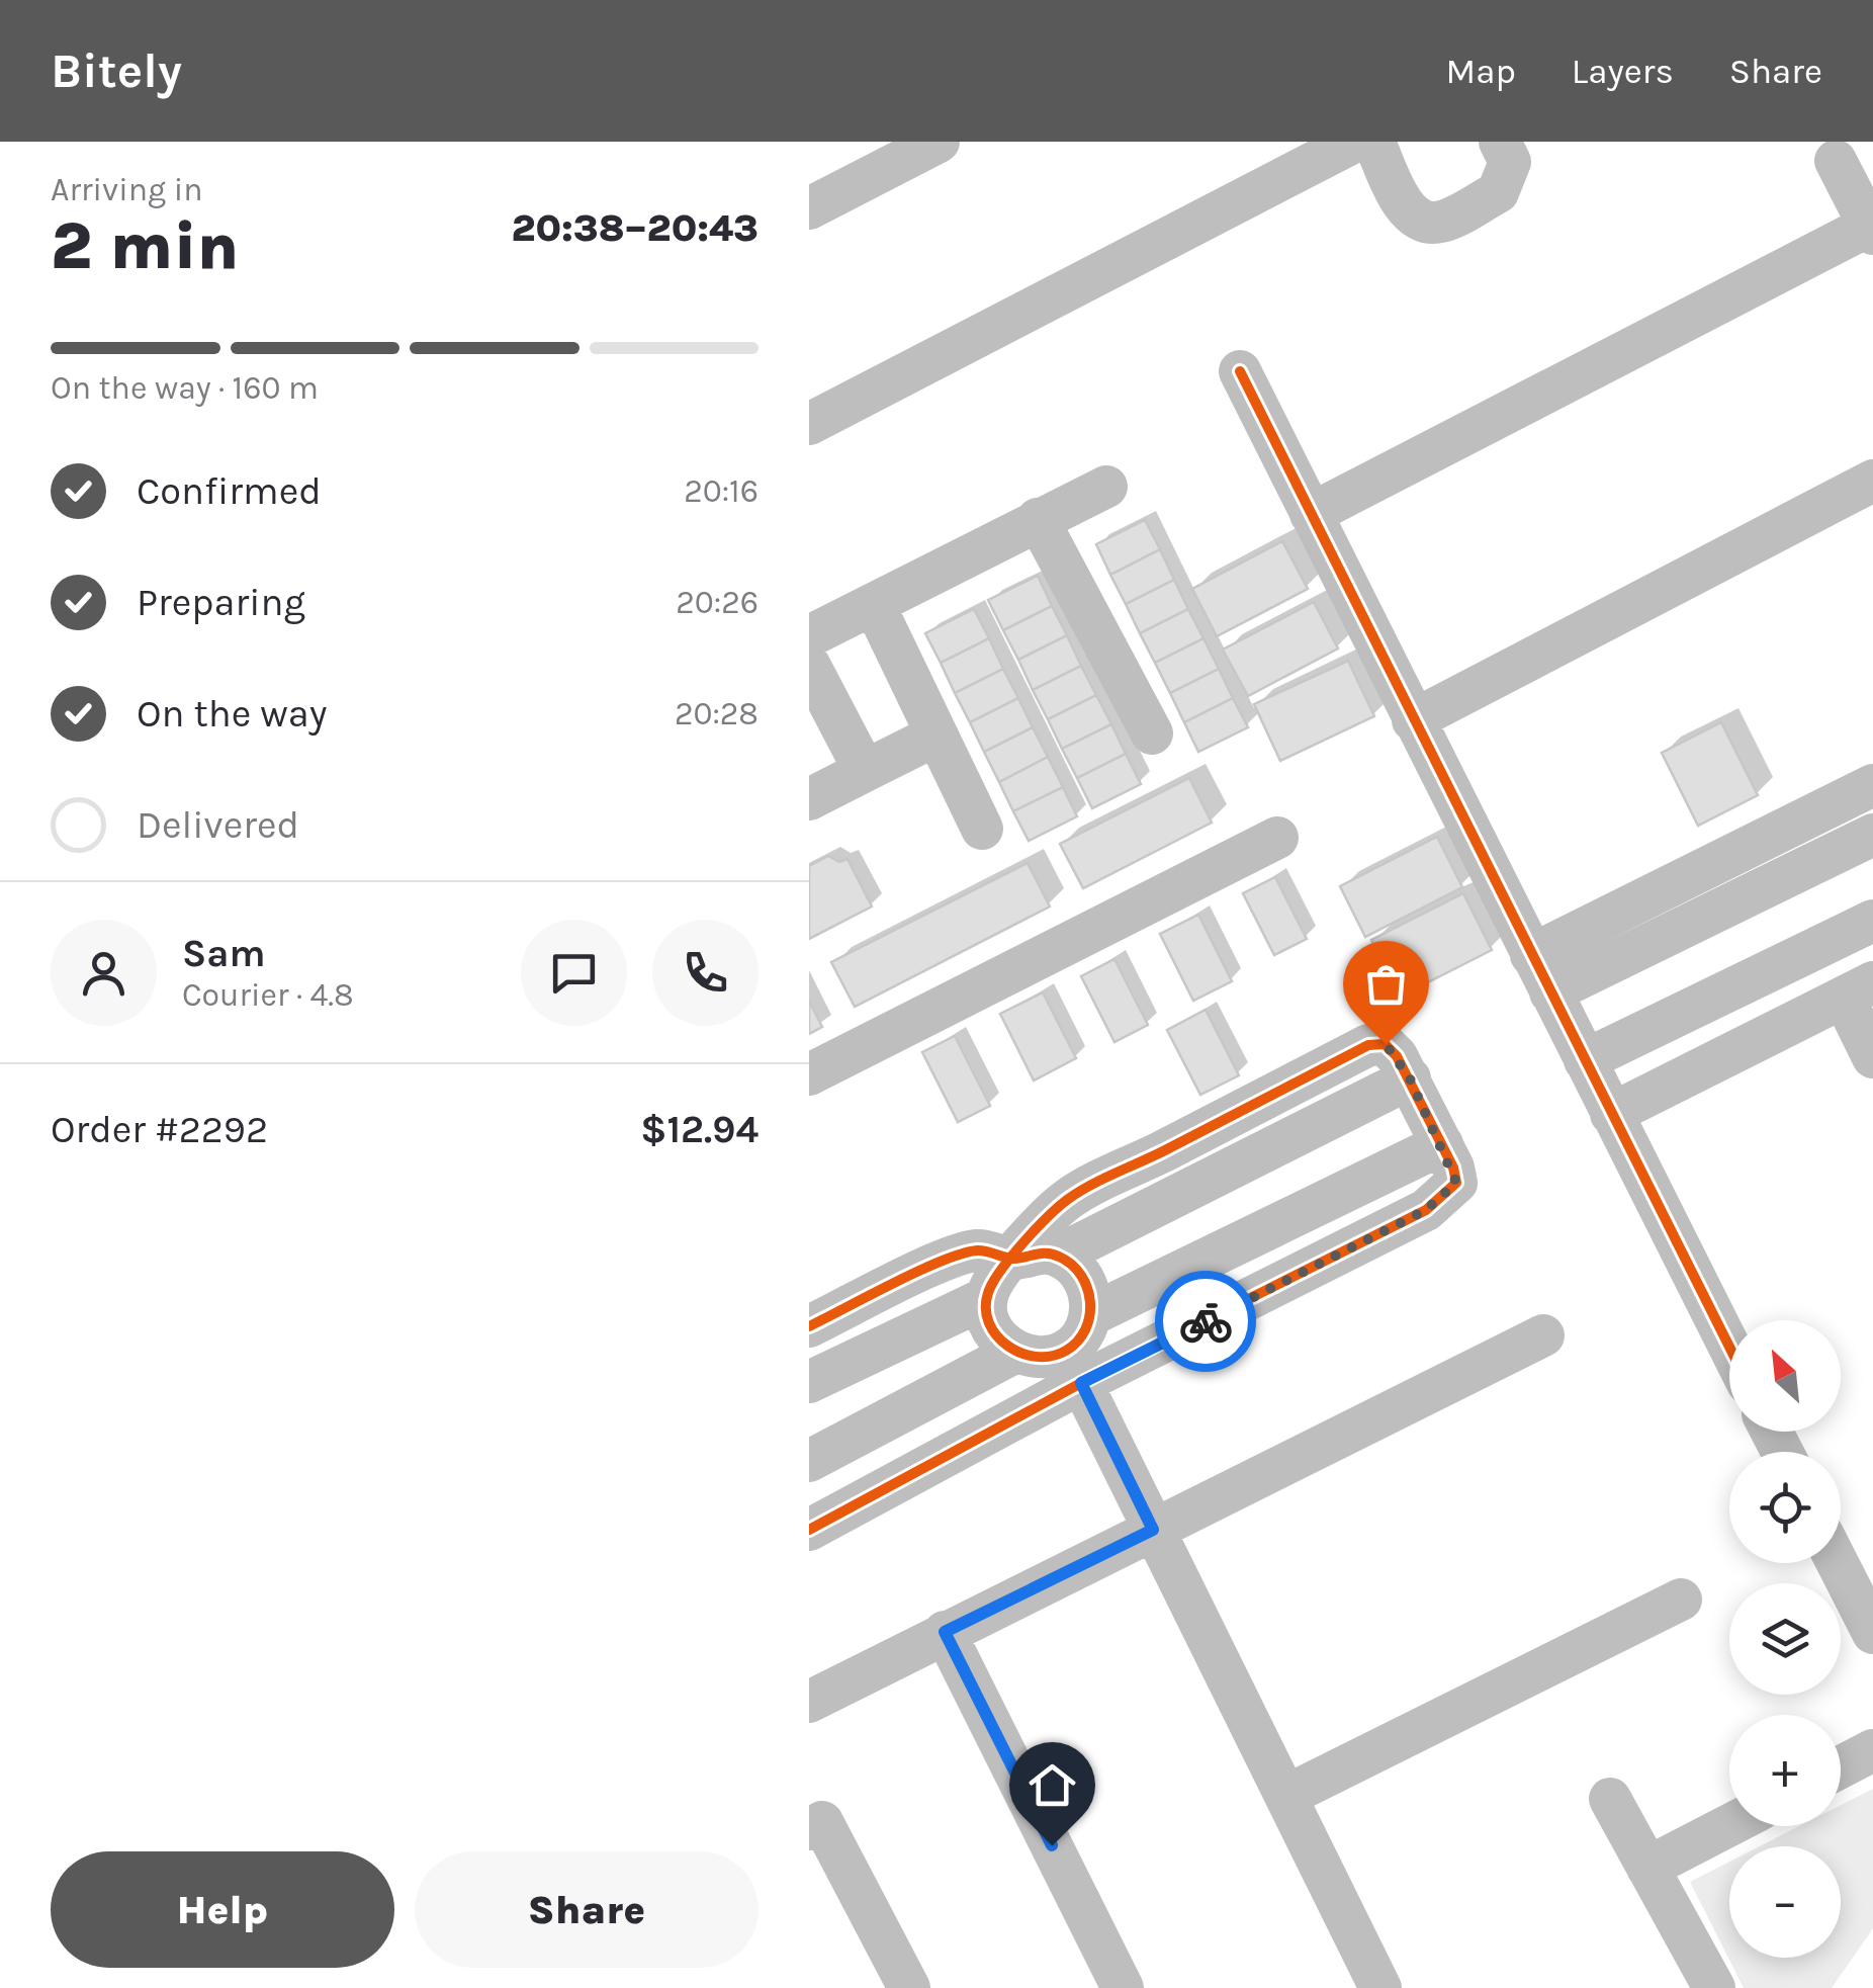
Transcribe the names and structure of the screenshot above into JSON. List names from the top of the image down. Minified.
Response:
{"north":"top left","page":{"header":"Bitely","nav":["Map","Layers","Share"],"heading":["2 min","Arriving in","20:38–20:43"],"panel":["Sam","Courier · 4.8","Order #2292","$12.94"],"bar":"On the way · 160 m","list":[["Confirmed","20:16"],["Preparing","20:26"],["On the way","20:28"],"Delivered"],"map_buttons":["+","−"],"buttons":["Help","Share"]}}
